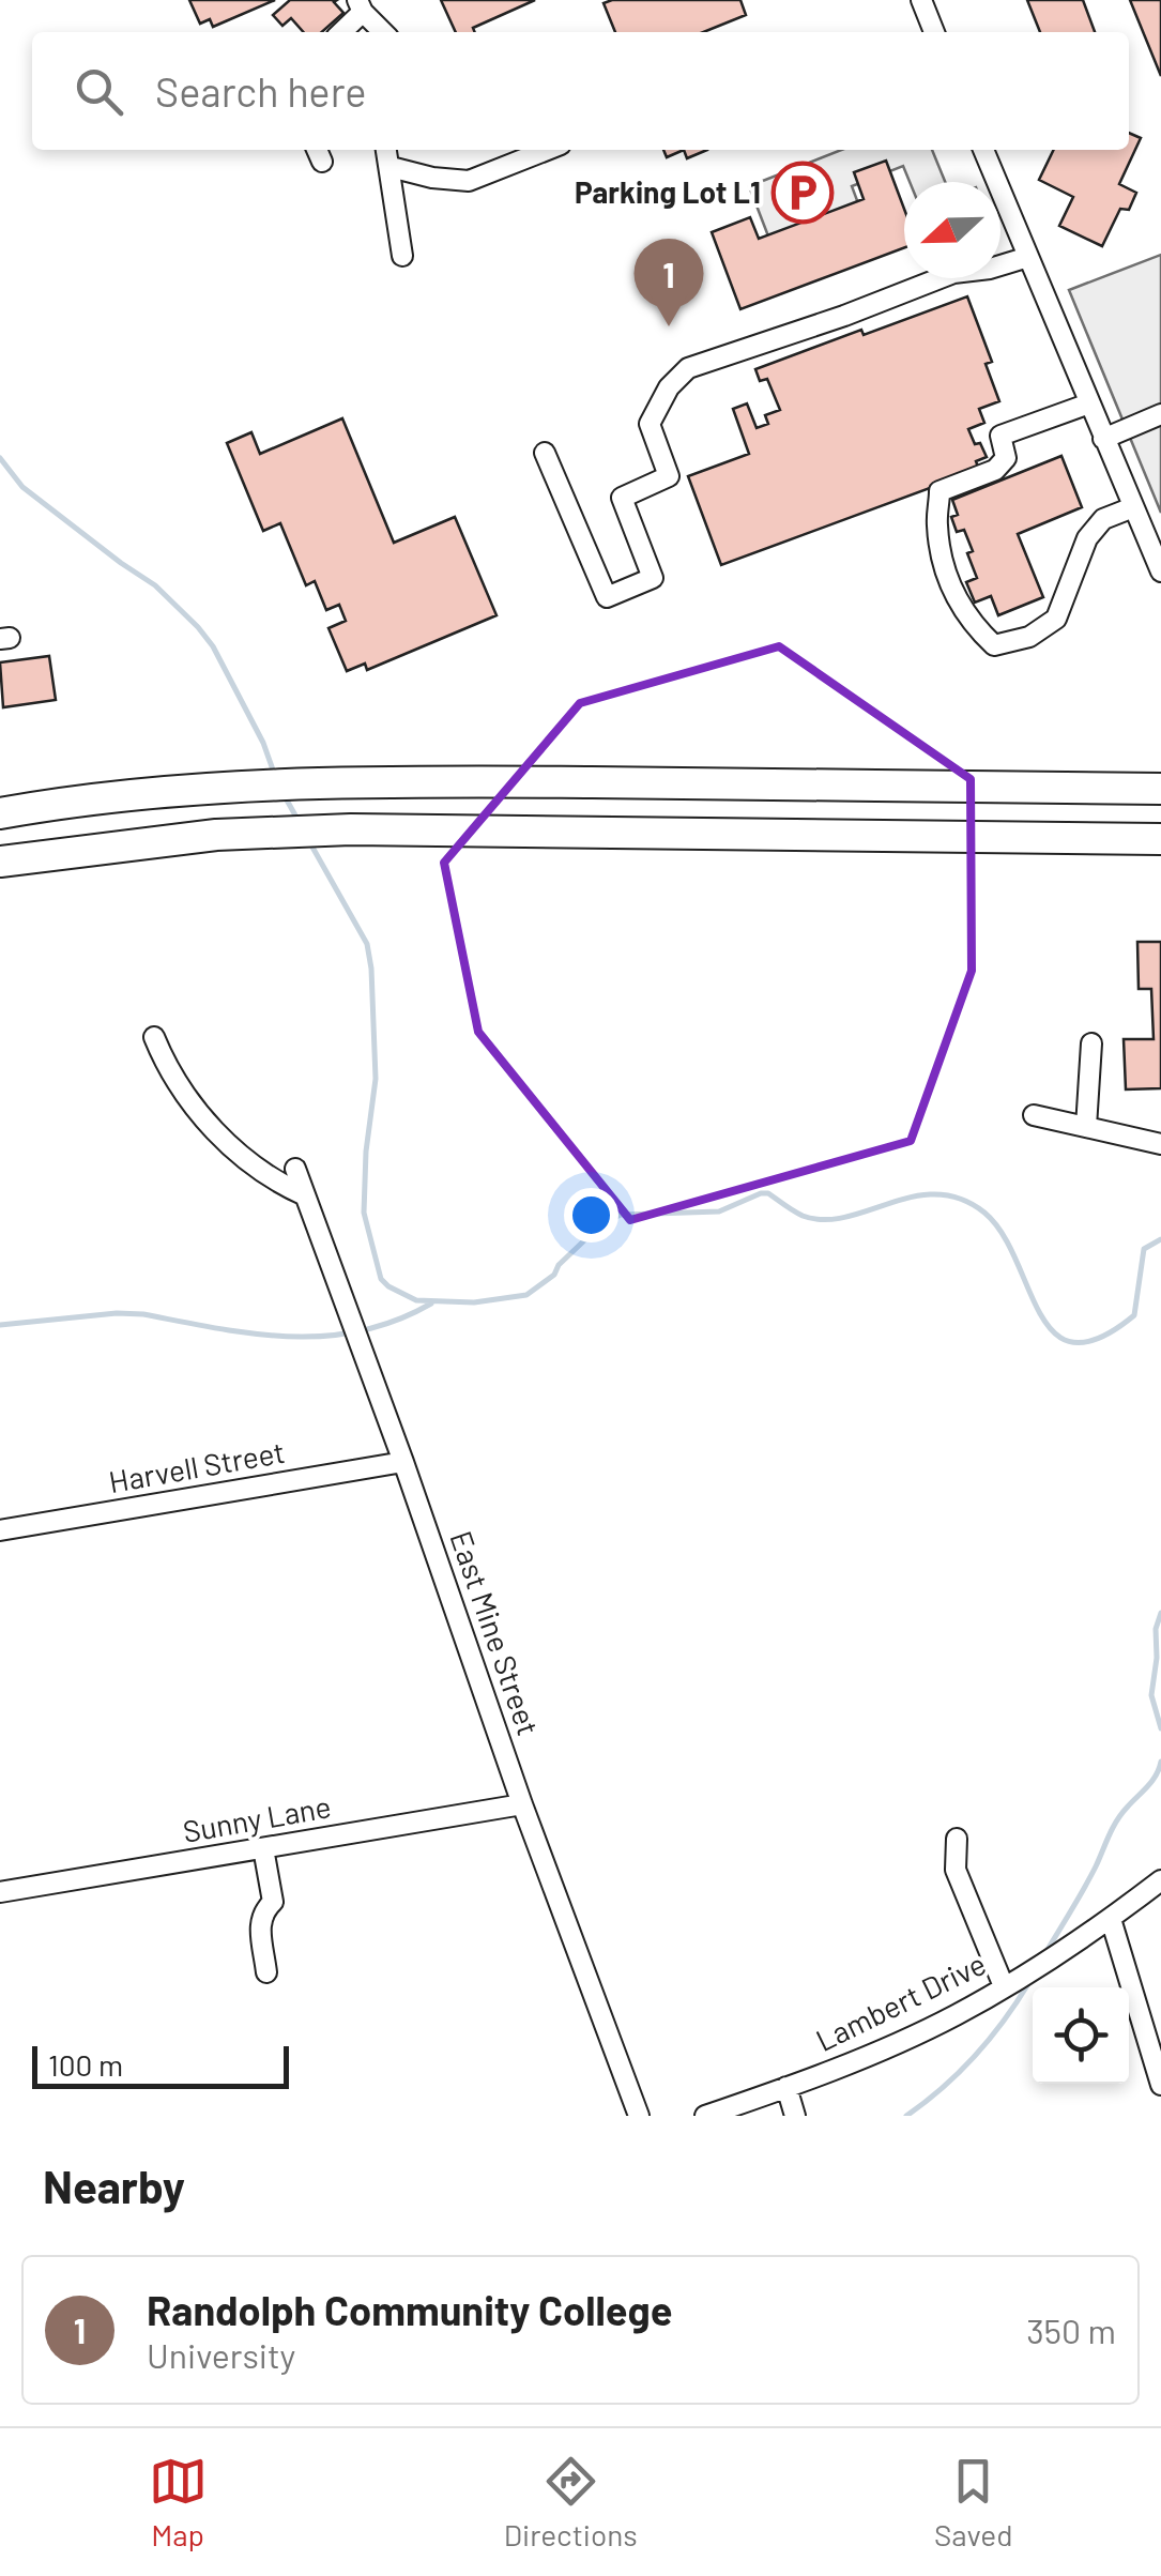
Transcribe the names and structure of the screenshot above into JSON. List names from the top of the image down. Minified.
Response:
{"streets":{"street":["Harvell Street","East Mine Street","Sunny Lane","Lambert Drive"]},"crossings":[["Harvell Street","East Mine Street"],["East Mine Street","Sunny Lane"]],"places":{"parking":["Parking Lot L1"]},"scale_bar":"100 m","north":"left","page":{"search":"Search here","pins":"1","scale":"100 m","heading":"Nearby","list":[{"mark":"1","name":"Randolph Community College","note":"University","value":"350 m"}],"nav":["Map","Directions","Saved"]}}
